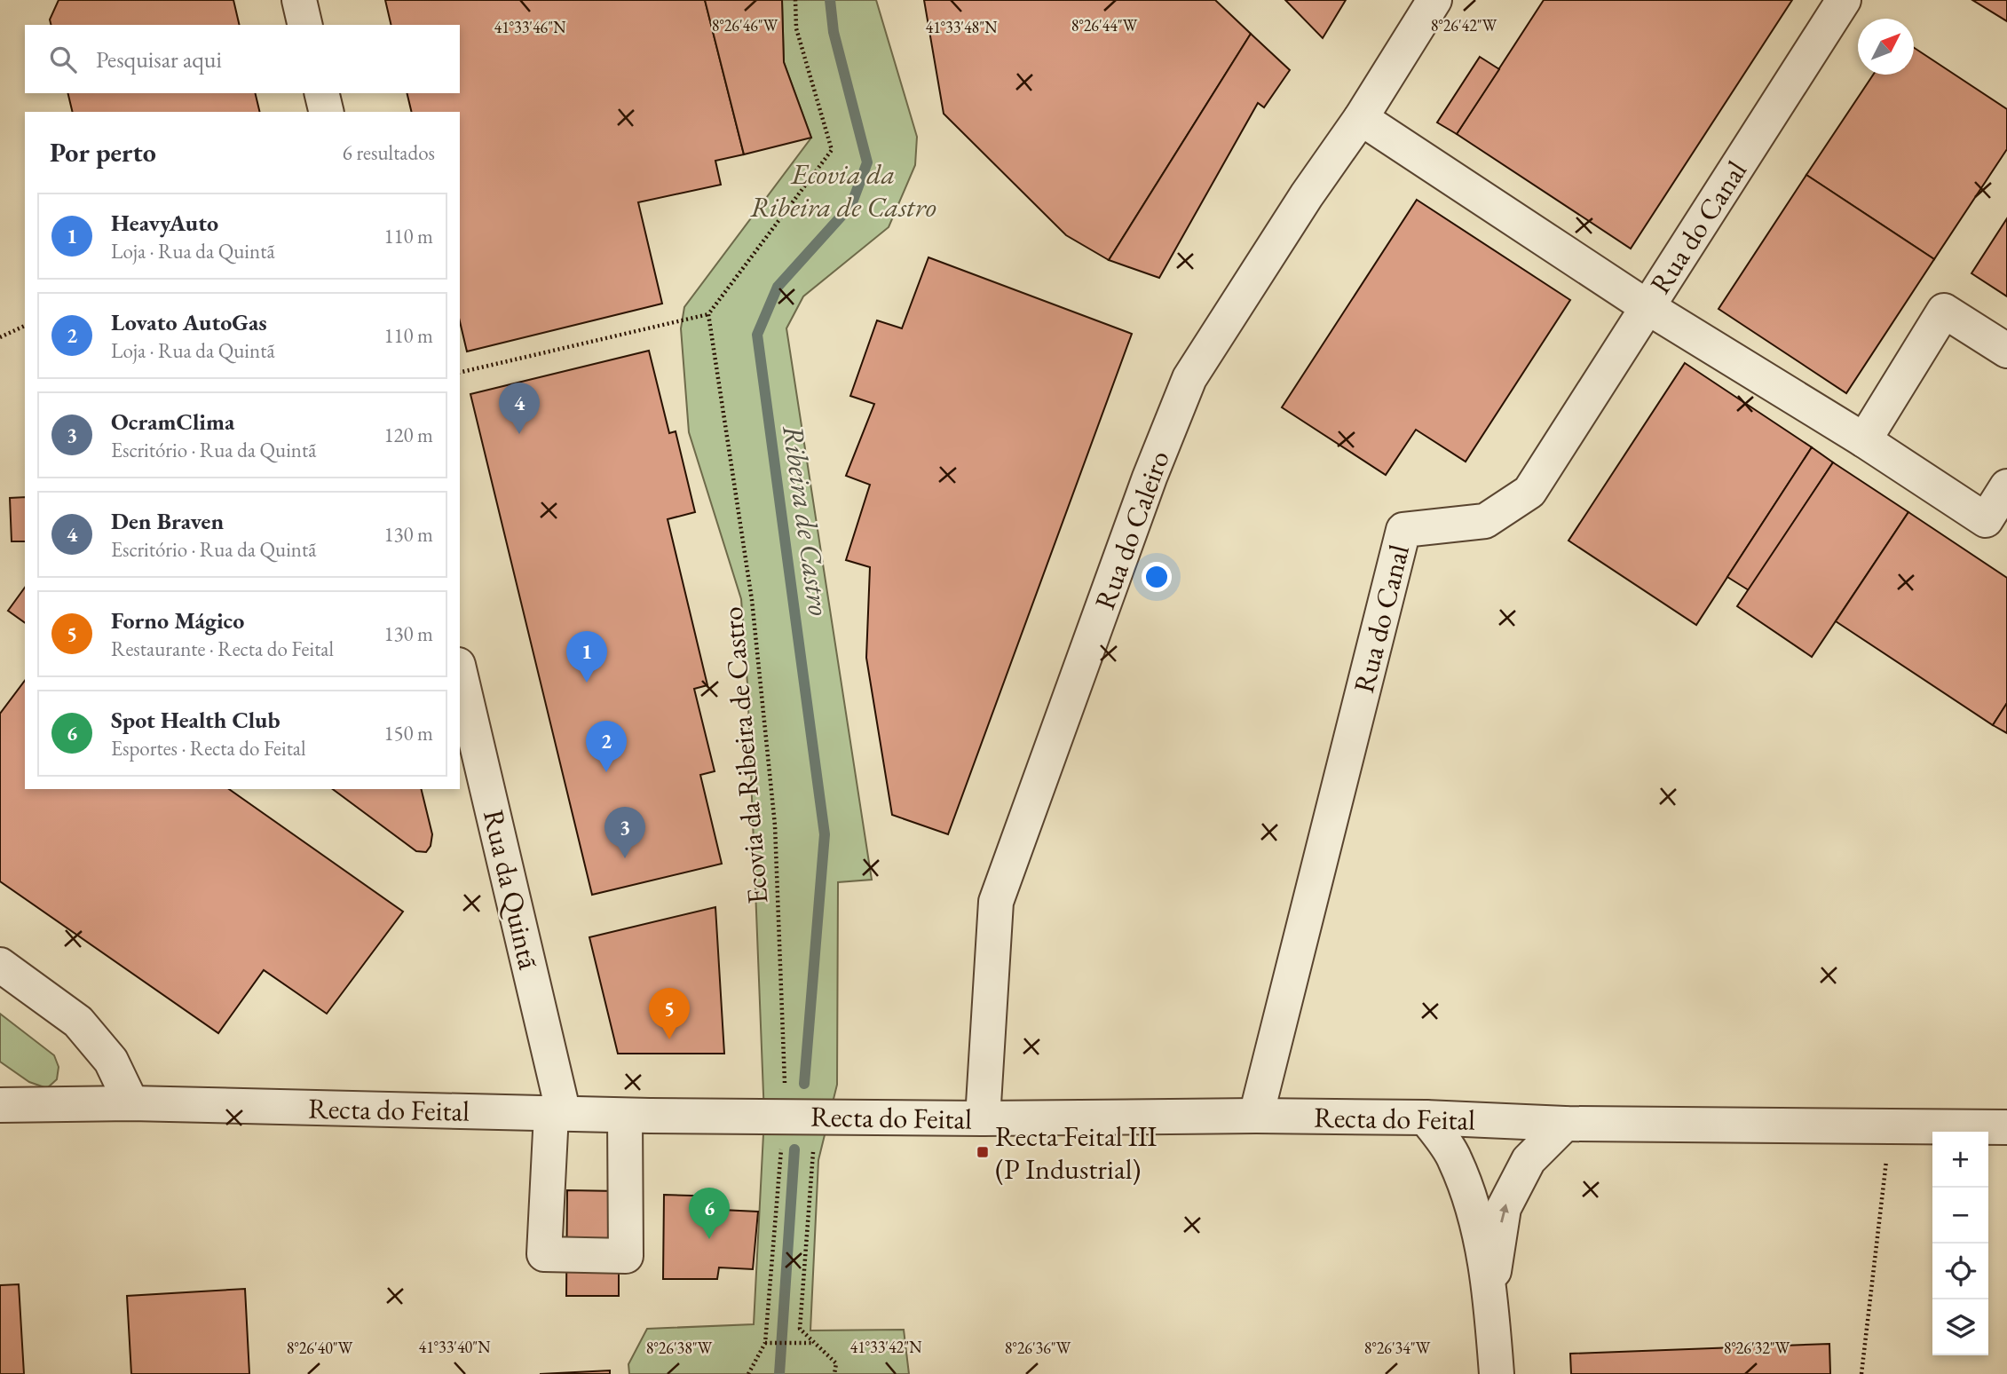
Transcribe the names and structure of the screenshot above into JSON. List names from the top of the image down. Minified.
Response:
{"streets":{"street":["Rua do Canal","Rua do Caleiro","Rua da Quintã","Recta do Feital"],"path":["Ecovia da Ribeira de Castro"]},"crossings":[["Rua do Canal","Recta do Feital"],["Rua do Caleiro","Recta do Feital"],["Rua da Quintã","Recta do Feital"]],"water":["Ribeira de Castro"],"parks":["Ecovia da Ribeira de Castro"],"places":{"transit":["Recta Feital III (P Industrial)"]},"north":"top right","page":{"search":"Pesquisar aqui","heading":["Por perto","6 resultados"],"list":[{"mark":"1","name":"HeavyAuto","note":"Loja · Rua da Quintã","value":"110 m"},{"mark":"2","name":"Lovato AutoGas","note":"Loja · Rua da Quintã","value":"110 m"},{"mark":"3","name":"OcramClima","note":"Escritório · Rua da Quintã","value":"120 m"},{"mark":"4","name":"Den Braven","note":"Escritório · Rua da Quintã","value":"130 m"},{"mark":"5","name":"Forno Mágico","note":"Restaurante · Recta do Feital","value":"130 m"},{"mark":"6","name":"Spot Health Club","note":"Esportes · Recta do Feital","value":"150 m"}],"pins":["4","1","2","3","5","6"],"map_buttons":["+","−"]},"coordinates":["8°26'44\"W","8°26'46\"W","8°26'42\"W","41°33'46\"N","41°33'48\"N","41°33'40\"N","41°33'42\"N","8°26'40\"W","8°26'38\"W","8°26'36\"W","8°26'34\"W","8°26'32\"W"]}
